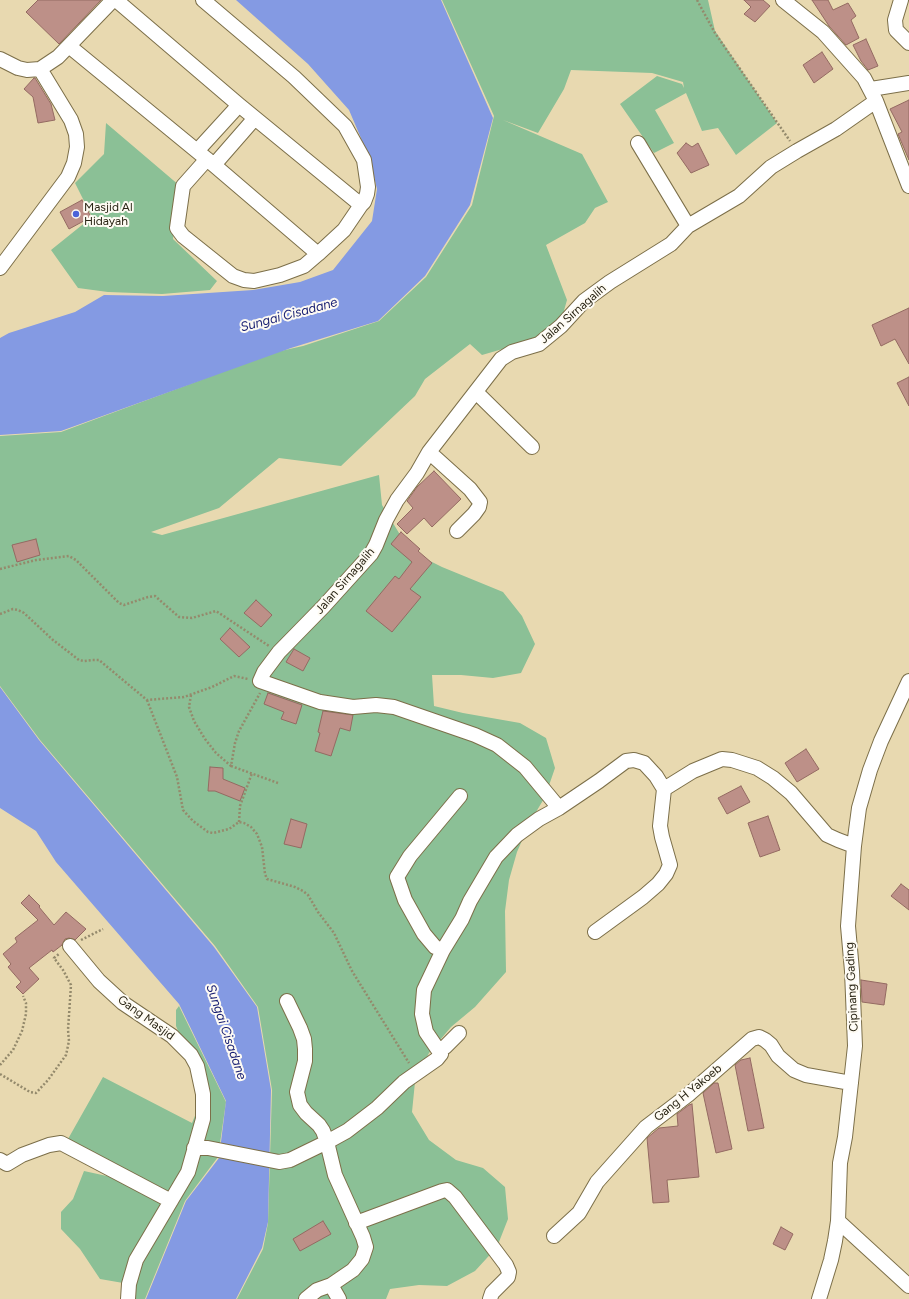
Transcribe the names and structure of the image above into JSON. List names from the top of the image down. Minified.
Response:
{"streets":{"street":["Jalan Sirnagalih","Cipinang Gading","Gang Masjid","Gang H Yakoeb"]},"crossings":[["Cipinang Gading","Gang H Yakoeb"]],"water":["Sungai Cisadane"],"places":["Masjid Al Hidayah"]}
